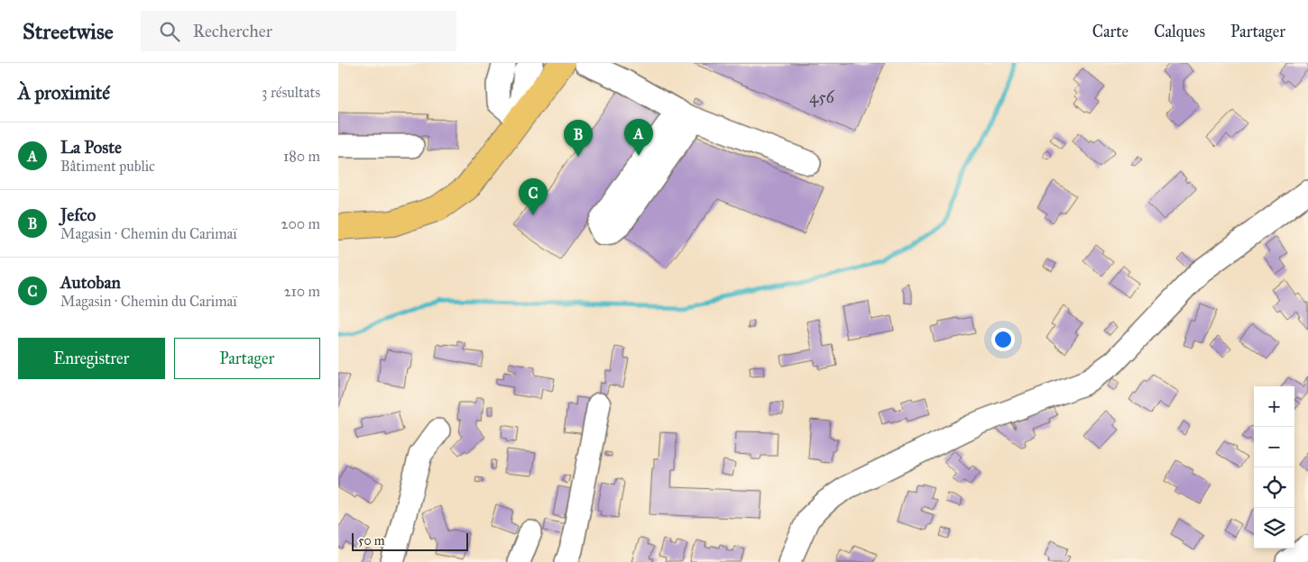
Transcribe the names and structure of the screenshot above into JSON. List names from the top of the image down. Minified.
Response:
{"house_numbers":["456"],"scale_bar":"50 m","page":{"header":"Streetwise","search":"Rechercher","nav":["Carte","Calques","Partager"],"heading":["À proximité","3 résultats"],"pins":["A","B","C"],"list":[{"mark":"A","name":"La Poste","note":"Bâtiment public","value":"180 m"},{"mark":"B","name":"Jefco","note":"Magasin · Chemin du Carimaï","value":"200 m"},{"mark":"C","name":"Autoban","note":"Magasin · Chemin du Carimaï","value":"210 m"}],"buttons":["Enregistrer","Partager"],"map_buttons":["+","−"],"scale":"50 m"}}
